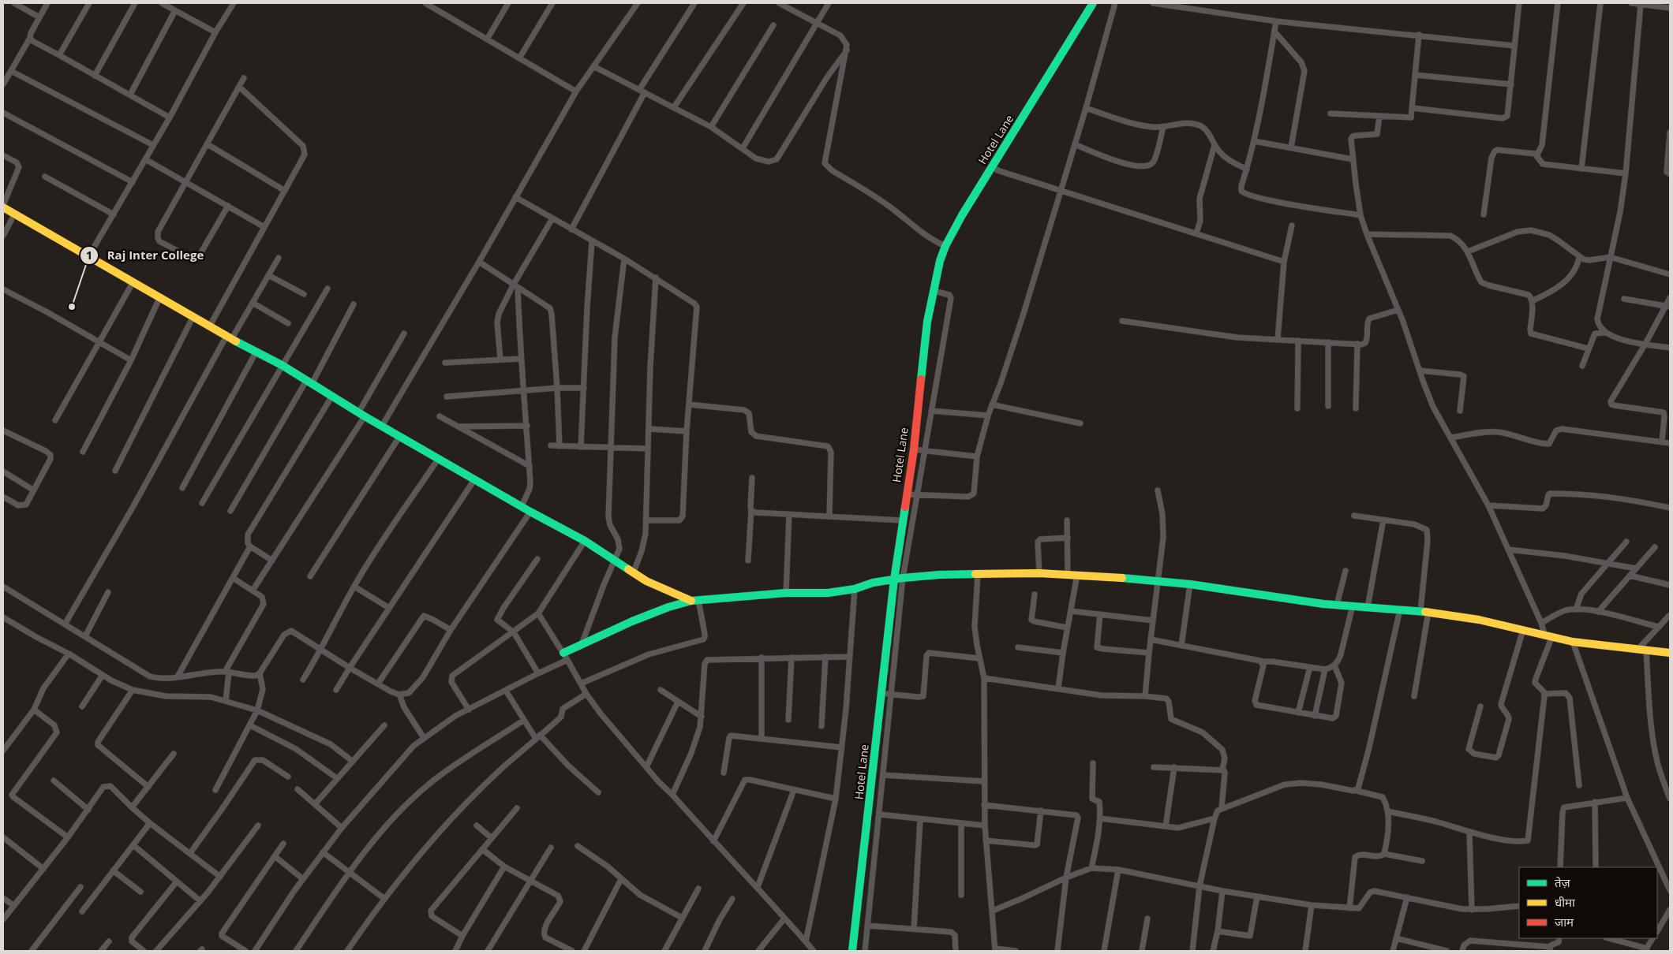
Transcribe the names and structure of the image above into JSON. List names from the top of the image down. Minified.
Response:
{"streets":{"street":["Hotel Lane"]},"places":["Raj Inter College"],"legend":["तेज़","धीमा","जाम"]}
